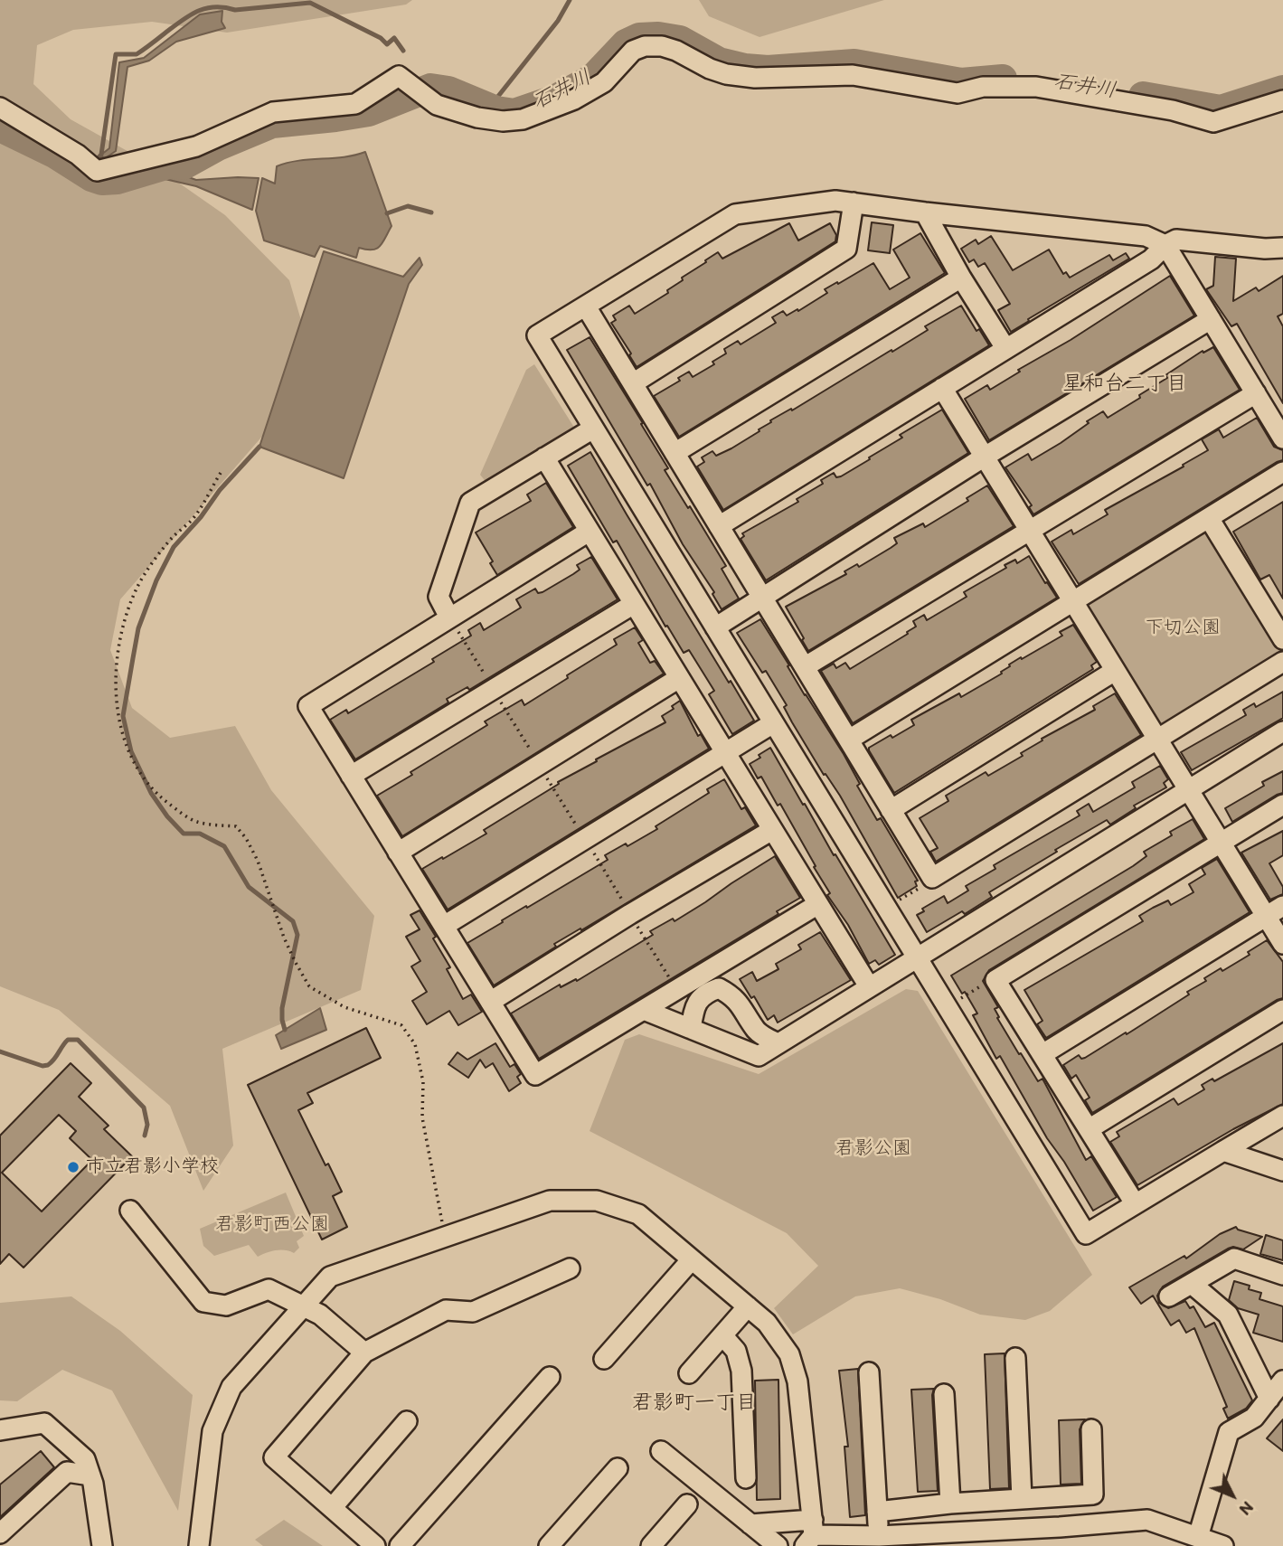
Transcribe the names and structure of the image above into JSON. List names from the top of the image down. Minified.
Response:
{"districts":["星和台二丁目","君影町一丁目"],"water":["石井川"],"parks":["下切公園","君影公園","君影町西公園"],"places":["市立君影小学校"],"north":"bottom right"}
